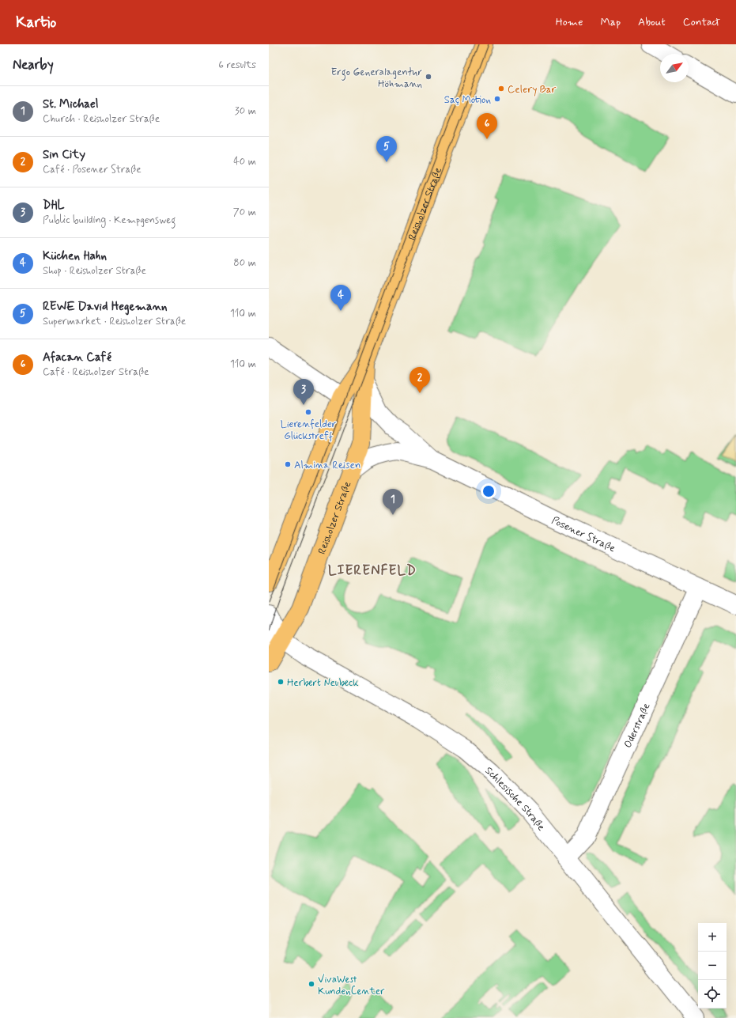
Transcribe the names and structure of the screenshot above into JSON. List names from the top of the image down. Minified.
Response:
{"streets":{"main road":["Reisholzer Straße"],"street":["Posener Straße","Oderstraße","Schlesische Straße"]},"crossings":[["Reisholzer Straße","Posener Straße"],["Reisholzer Straße","Schlesische Straße"],["Posener Straße","Oderstraße"],["Oderstraße","Schlesische Straße"]],"districts":["LIERENFELD"],"places":["Ergo Generalagentur Höhmann","Celery Bar","Saç Motion","Lierenfelder Glückstreff","Almina Reisen","Herbert Neubeck","VivaWest KundenCenter"],"north":"top right","page":{"header":"Kartio","nav":["Home","Map","About","Contact"],"heading":["Nearby","6 results"],"list":[{"mark":"1","name":"St. Michael","note":"Church · Reisholzer Straße","value":"30 m"},{"mark":"2","name":"Sin City","note":"Café · Posener Straße","value":"40 m"},{"mark":"3","name":"DHL","note":"Public building · Kempgensweg","value":"70 m"},{"mark":"4","name":"Küchen Hahn","note":"Shop · Reisholzer Straße","value":"80 m"},{"mark":"5","name":"REWE David Hegemann","note":"Supermarket · Reisholzer Straße","value":"110 m"},{"mark":"6","name":"Afacan Café","note":"Café · Reisholzer Straße","value":"110 m"}],"pins":["6","5","4","2","3","1"],"map_buttons":["+","−"]}}
